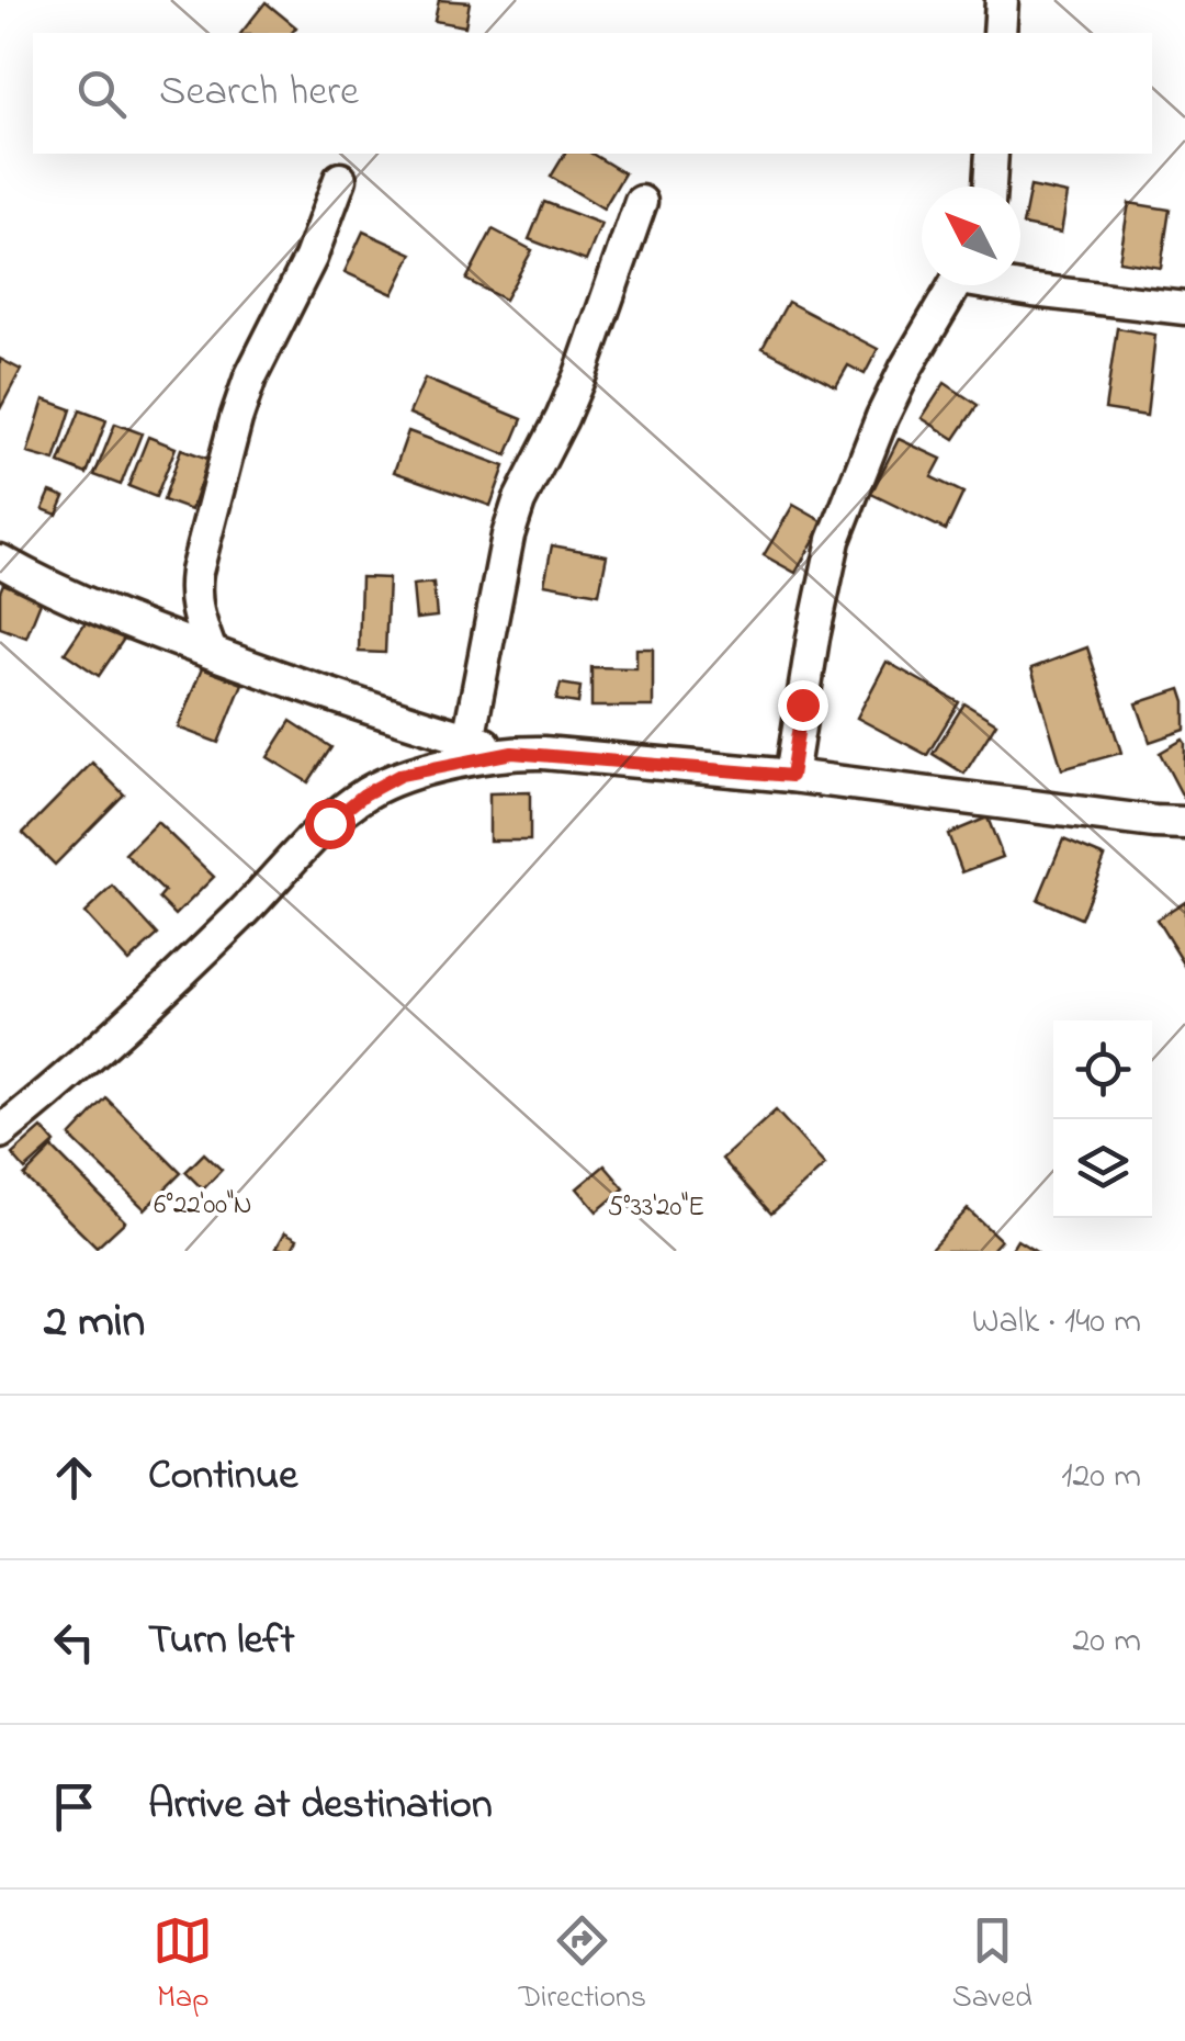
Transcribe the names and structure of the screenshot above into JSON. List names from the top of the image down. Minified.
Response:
{"north":"top left","page":{"search":"Search here","heading":["2 min","Walk · 140 m"],"list":[["Continue","120 m"],["Turn left","20 m"],"Arrive at destination"],"nav":["Map","Directions","Saved"]},"coordinates":["6°22'00\"N","5°33'20\"E"]}
